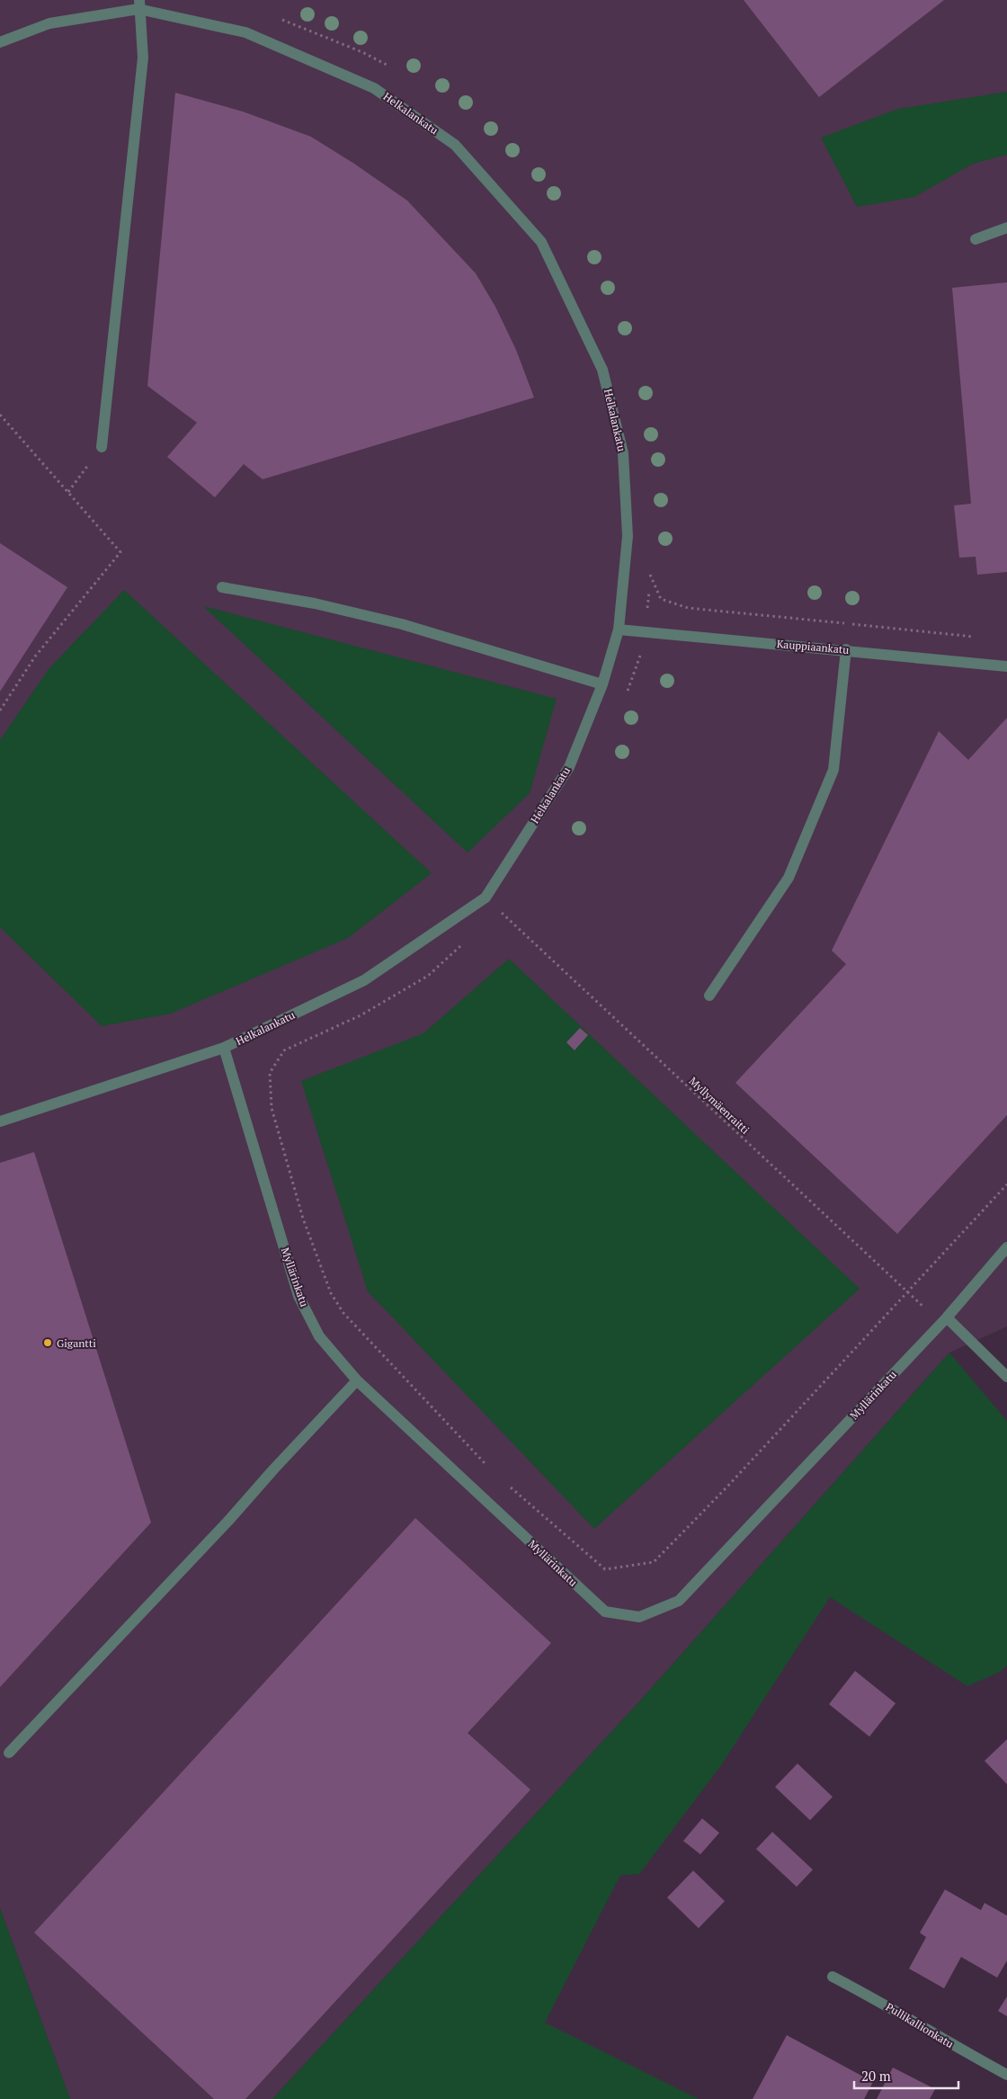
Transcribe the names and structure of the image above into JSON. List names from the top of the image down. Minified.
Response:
{"streets":{"street":["Helkalankatu","Kauppiaankatu","Myllärinkatu","Pullikallionkatu"],"path":["Myllymäenraitti"]},"crossings":[["Helkalankatu","Kauppiaankatu"],["Helkalankatu","Myllymäenraitti"],["Helkalankatu","Myllärinkatu"],["Myllymäenraitti","Myllärinkatu"]],"places":["Gigantti"],"scale_bar":"20 m"}
